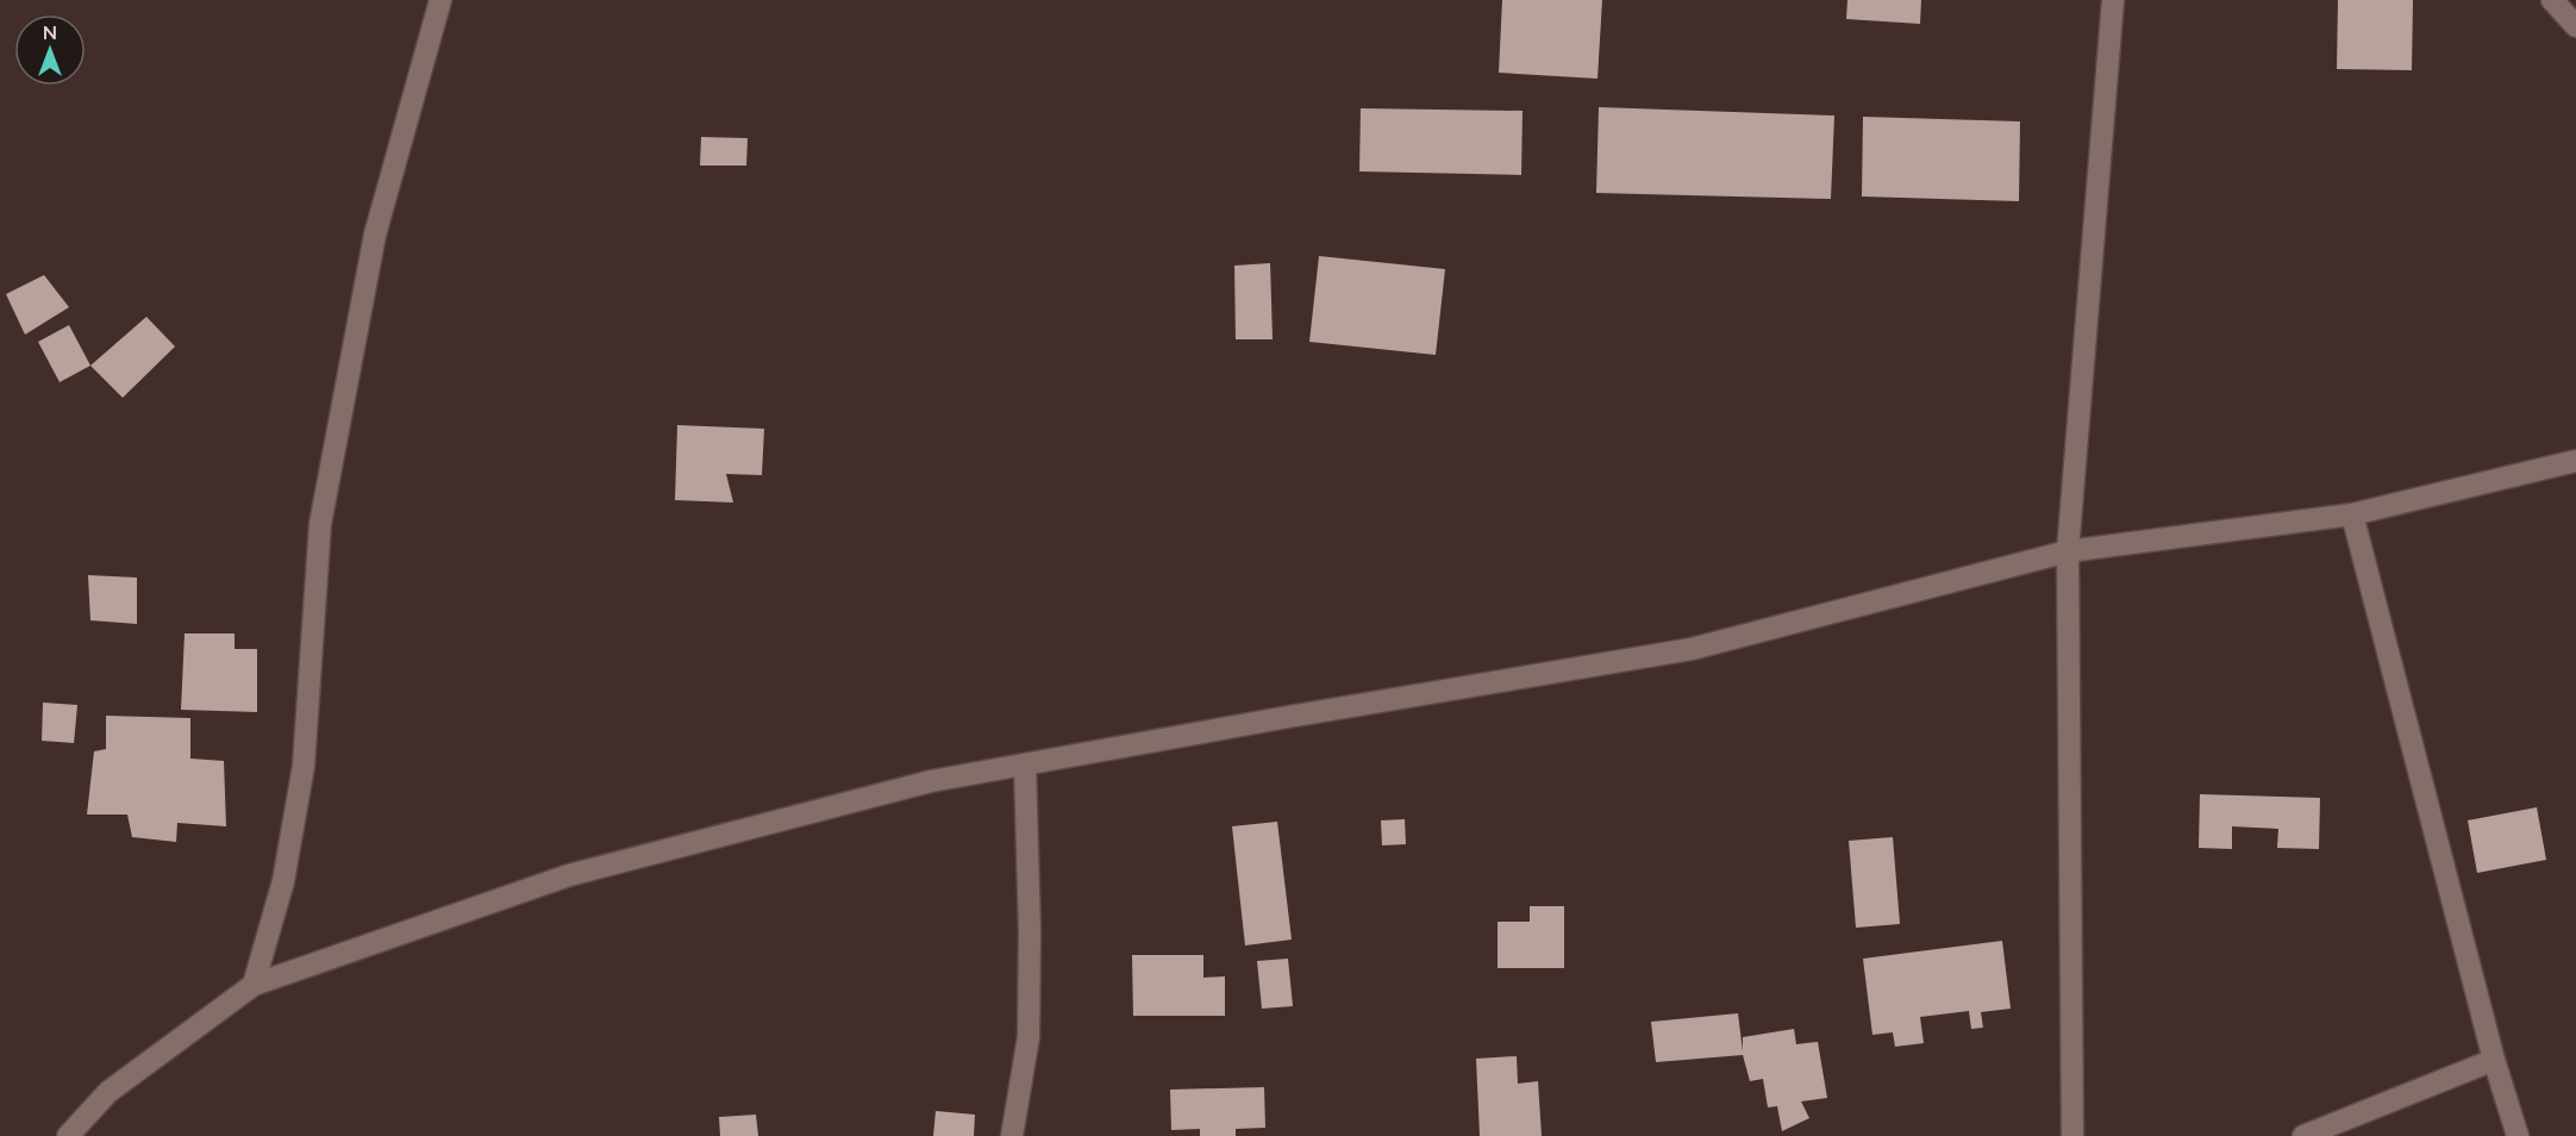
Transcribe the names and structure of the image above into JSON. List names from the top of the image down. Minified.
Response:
{"north":"top"}
